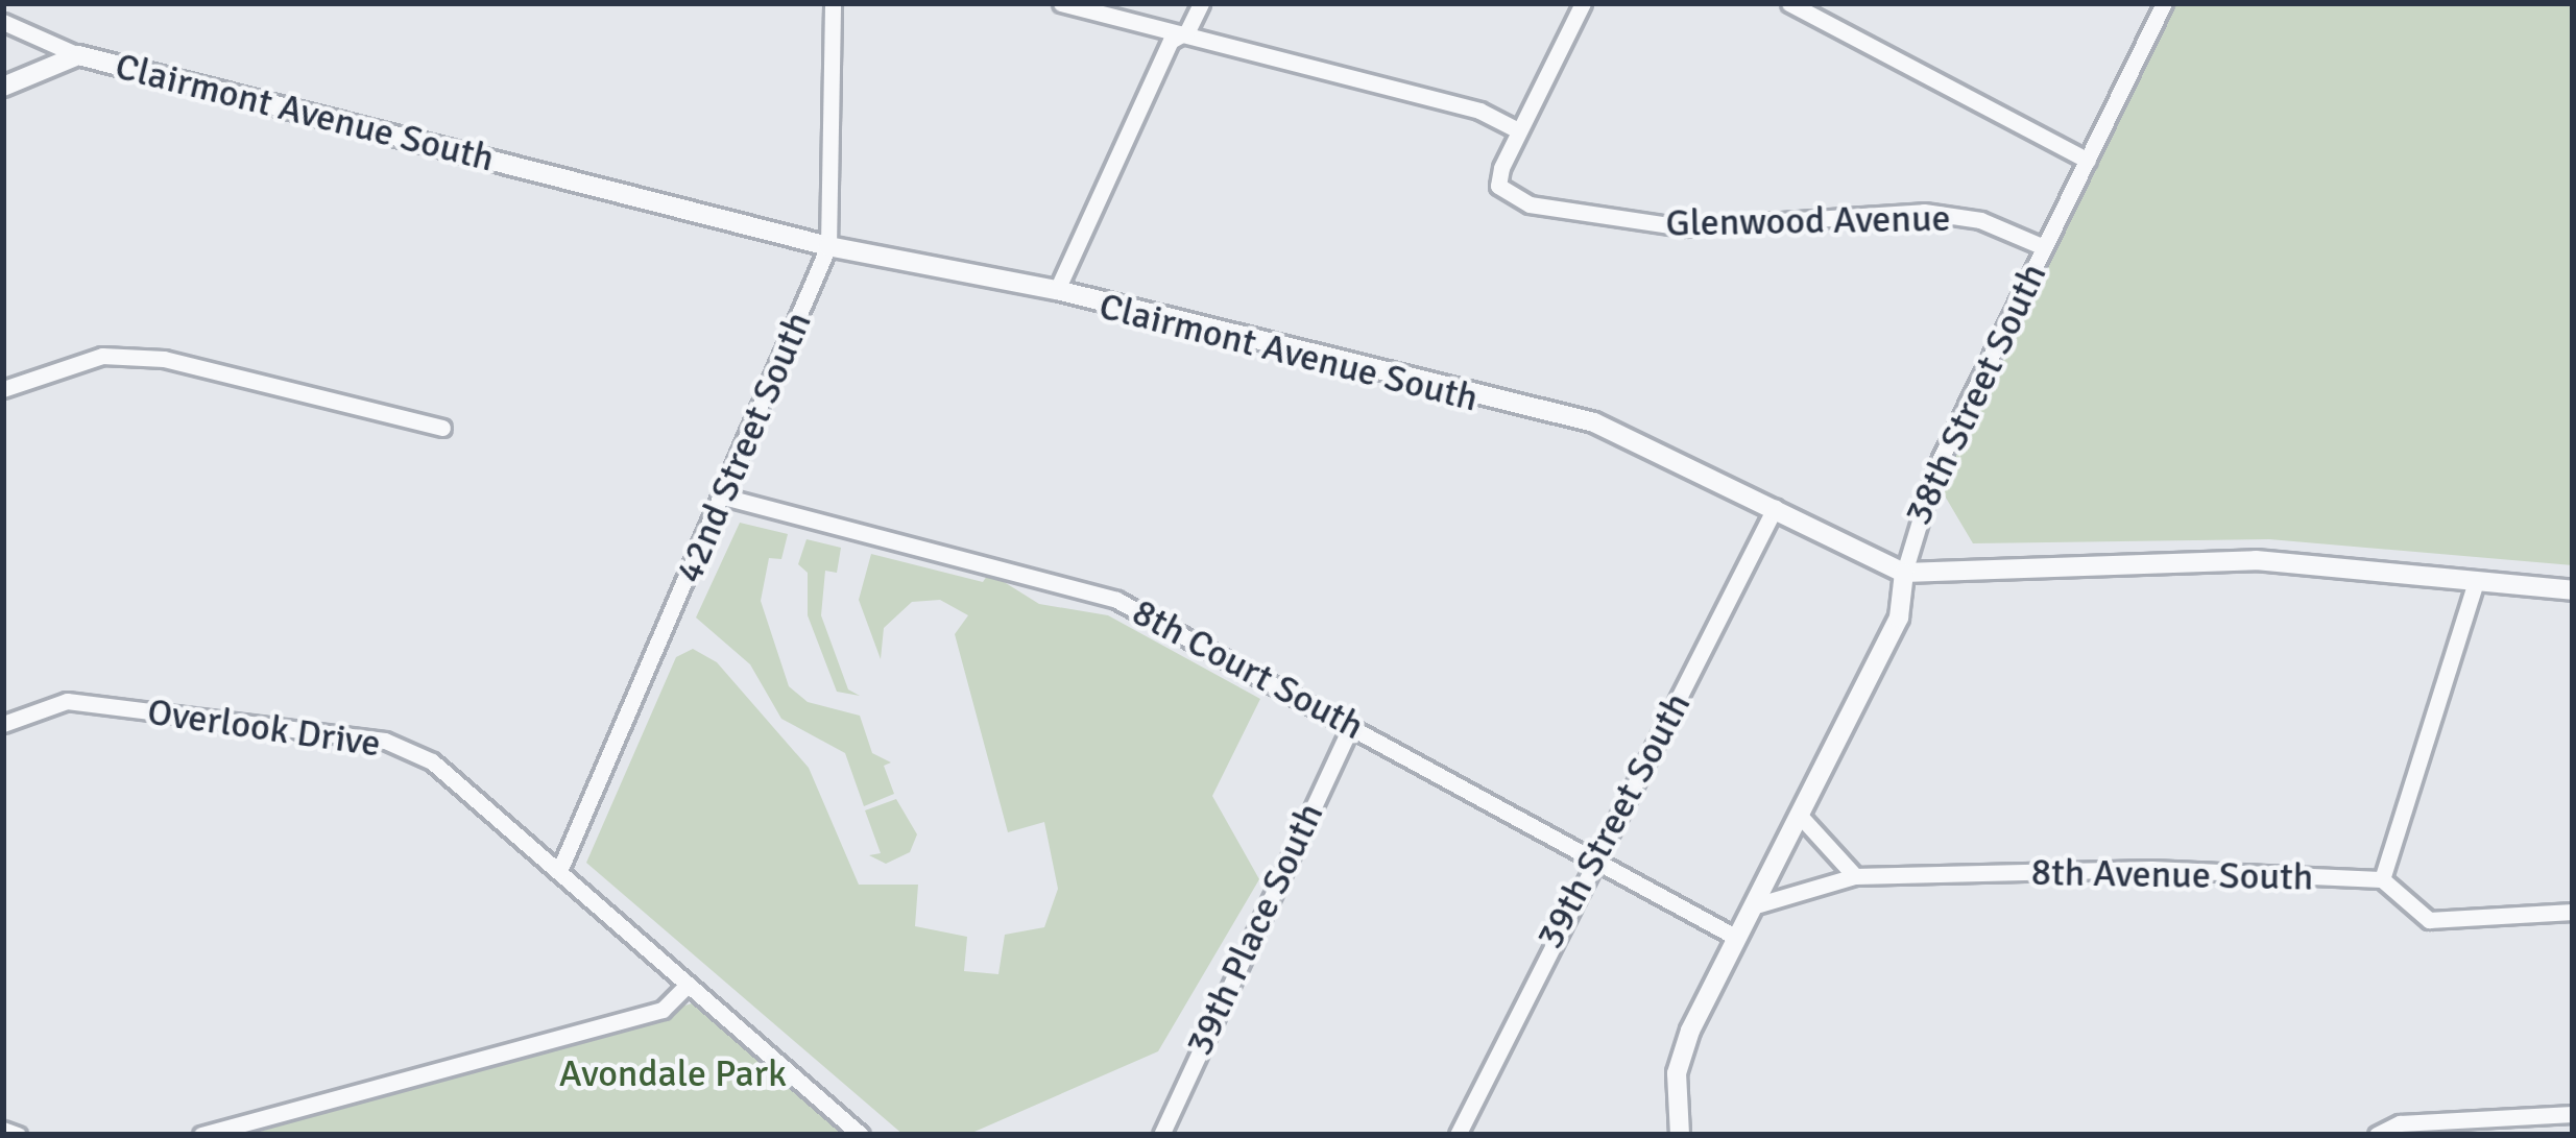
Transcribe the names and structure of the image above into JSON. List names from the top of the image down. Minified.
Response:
{"streets":{"street":["Clairmont Avenue South","Glenwood Avenue","38th Street South","42nd Street South","8th Court South","Overlook Drive","39th Street South","8th Avenue South","39th Place South"]},"crossings":[["Clairmont Avenue South","38th Street South"],["Clairmont Avenue South","42nd Street South"],["Clairmont Avenue South","39th Street South"],["Glenwood Avenue","38th Street South"],["38th Street South","8th Court South"],["38th Street South","8th Avenue South"],["42nd Street South","8th Court South"],["42nd Street South","Overlook Drive"],["8th Court South","39th Street South"],["8th Court South","39th Place South"]],"parks":["Avondale Park"]}
